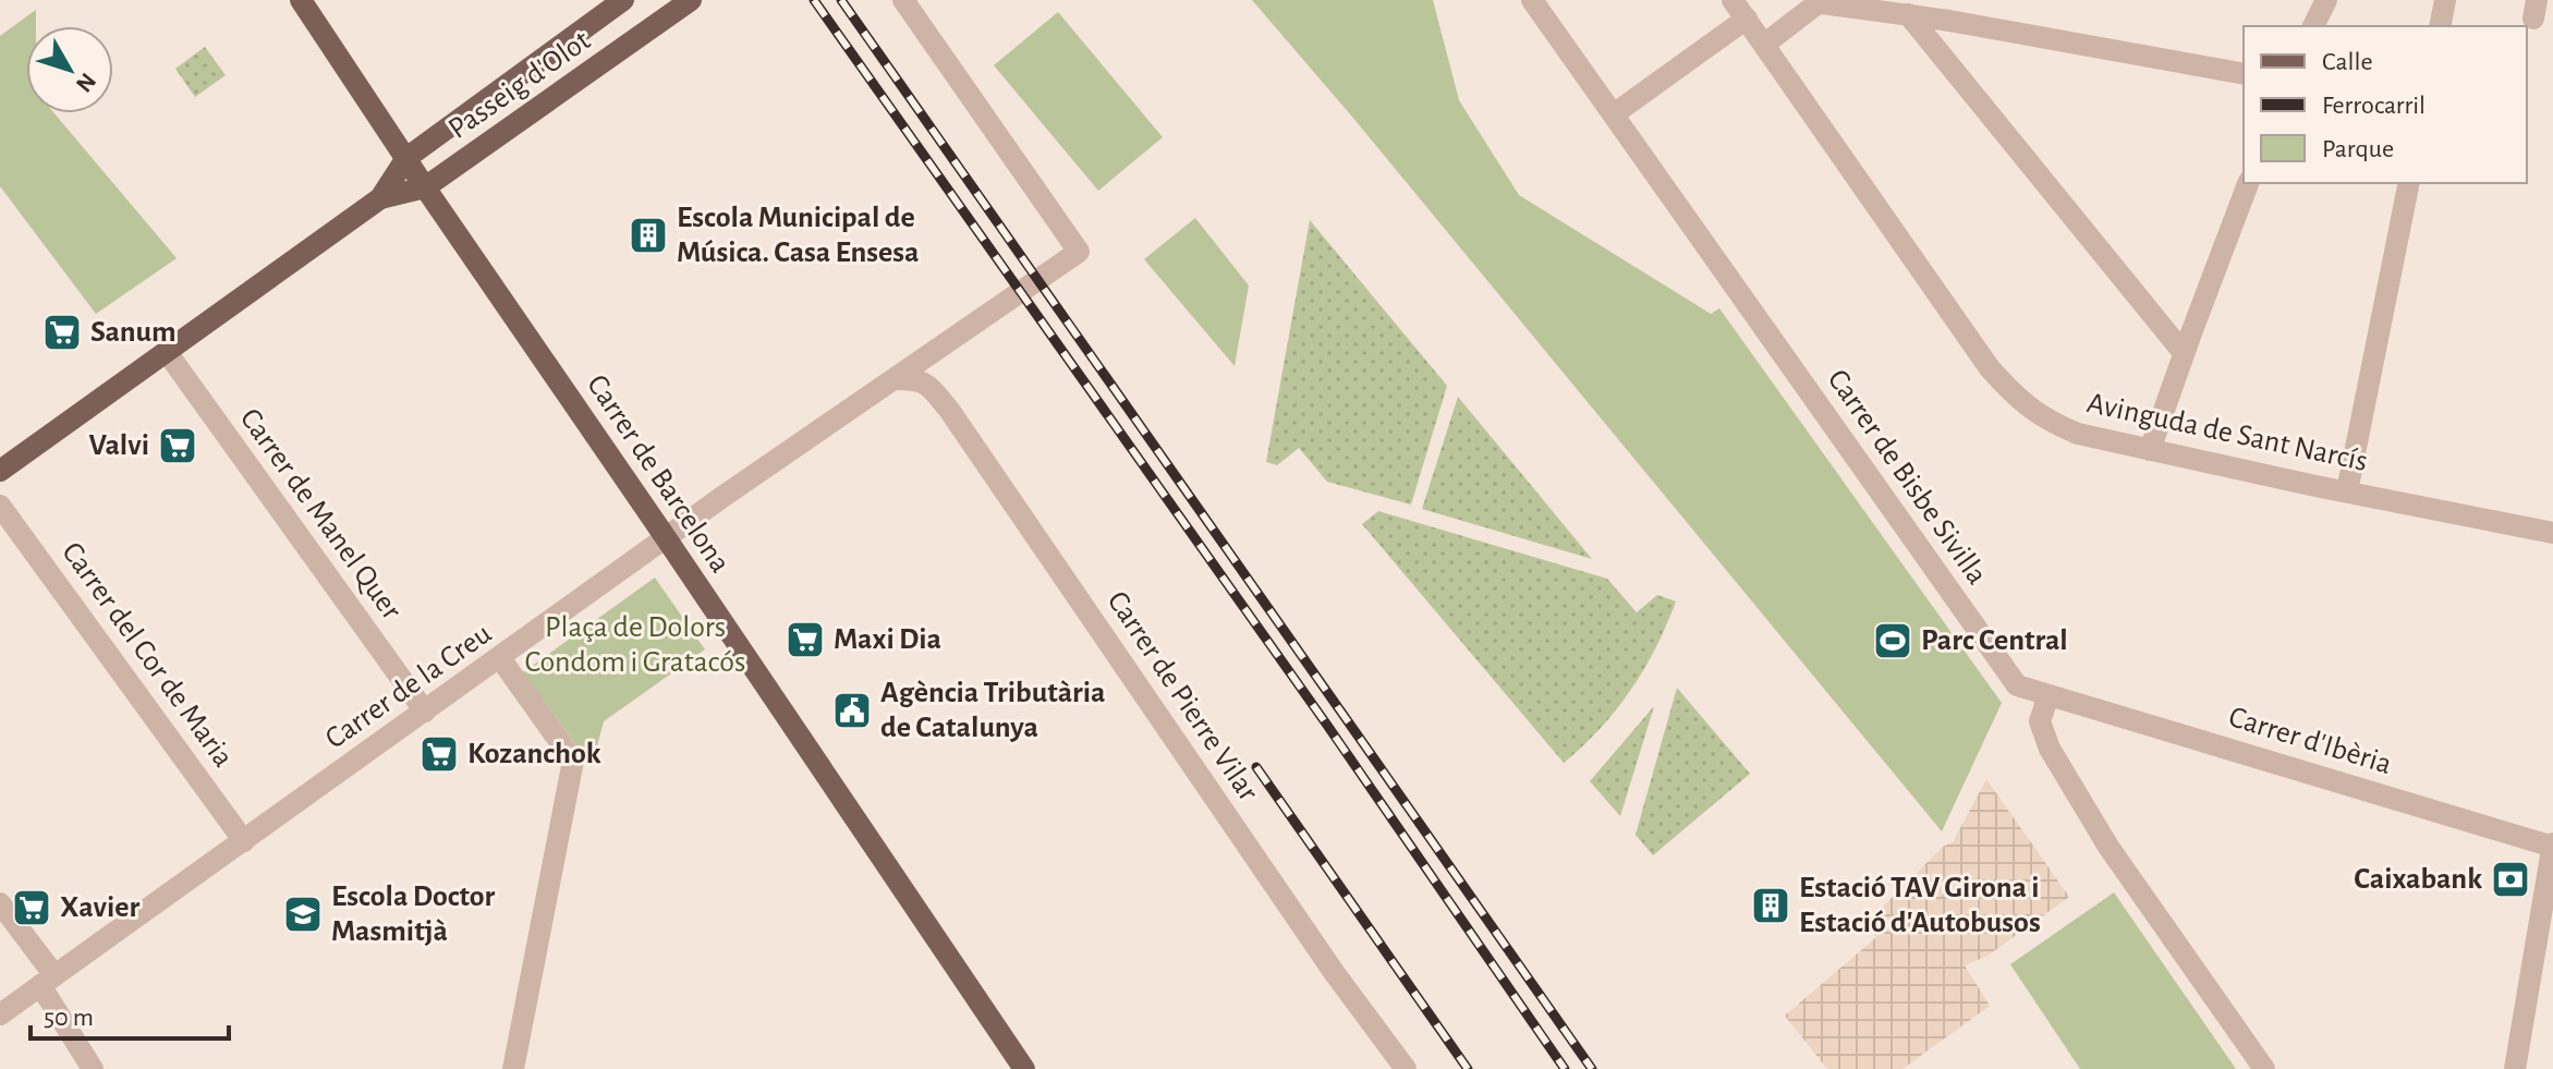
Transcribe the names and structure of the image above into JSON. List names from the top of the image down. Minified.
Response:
{"streets":{"main road":["Passeig d'Olot","Carrer de Barcelona"],"street":["Avinguda de Sant Narcís","Carrer de Bisbe Sivilla","Carrer de Manel Quer","Carrer del Cor de Maria","Carrer de la Creu","Carrer de Pierre Vilar","Carrer d'Ibèria"]},"crossings":[["Passeig d'Olot","Carrer de Barcelona"],["Carrer de Barcelona","Carrer de la Creu"],["Carrer de Bisbe Sivilla","Carrer d'Ibèria"],["Carrer de Manel Quer","Carrer de la Creu"],["Carrer del Cor de Maria","Carrer de la Creu"],["Carrer de la Creu","Carrer de Pierre Vilar"]],"parks":["Plaça de Dolors Condom i Gratacós"],"places":{"building":["Escola Municipal de Música. Casa Ensesa","Estació TAV Girona i Estació d'Autobusos"],"supermarket":["Sanum","Valvi","Maxi Dia","Kozanchok","Xavier"],"sports":["Parc Central"],"public building":["Agència Tributària de Catalunya"],"bank":["Caixabank"],"school or university":["Escola Doctor Masmitjà"]},"legend":["Calle","Ferrocarril","Parque"],"scale_bar":"50 m","north":"bottom right"}
